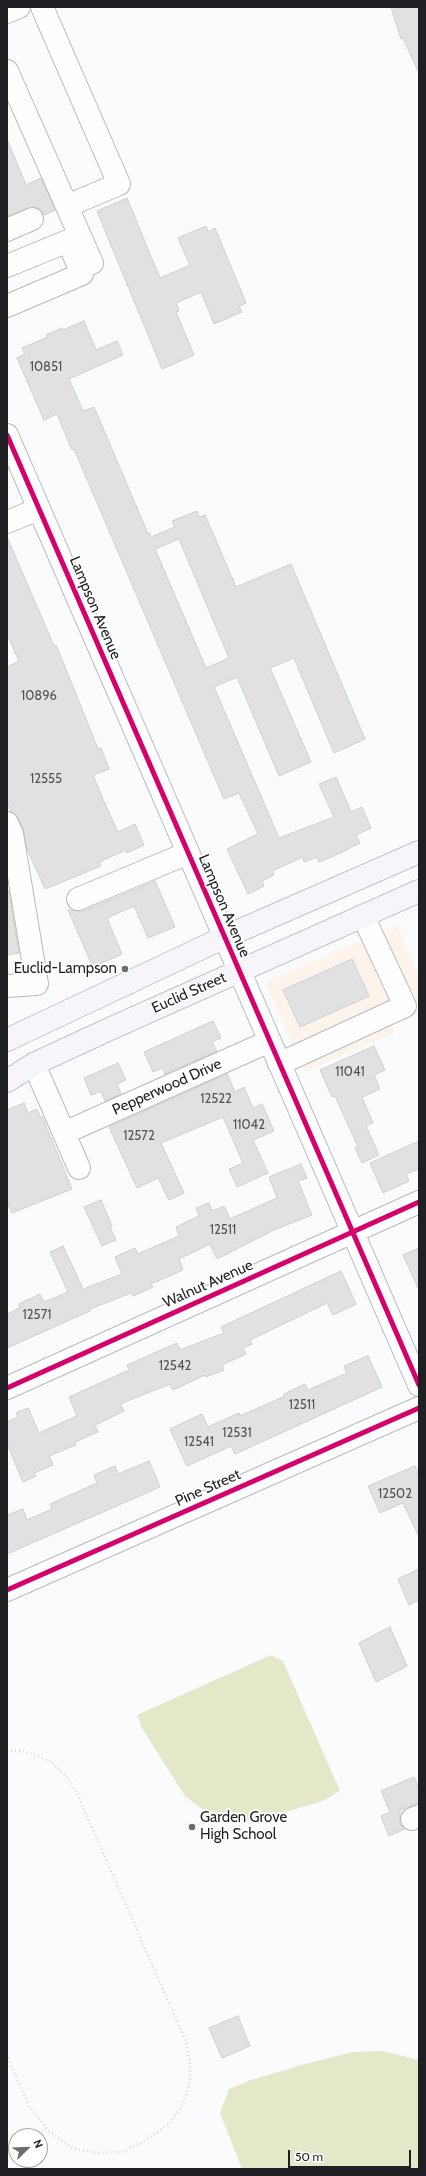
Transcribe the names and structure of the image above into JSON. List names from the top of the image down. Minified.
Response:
{"streets":{"main road":["Euclid Street"],"street":["Lampson Avenue","Pepperwood Drive","Walnut Avenue","Pine Street"]},"crossings":[["Lampson Avenue","Euclid Street"],["Lampson Avenue","Pepperwood Drive"],["Lampson Avenue","Walnut Avenue"]],"places":["Euclid-Lampson","Garden Grove High School"],"house_numbers":["10851","10896","12555","11041","12522","11042","12572","12511","12571","12542","12511","12531","12541","12502"],"scale_bar":"50 m","north":"top right"}
